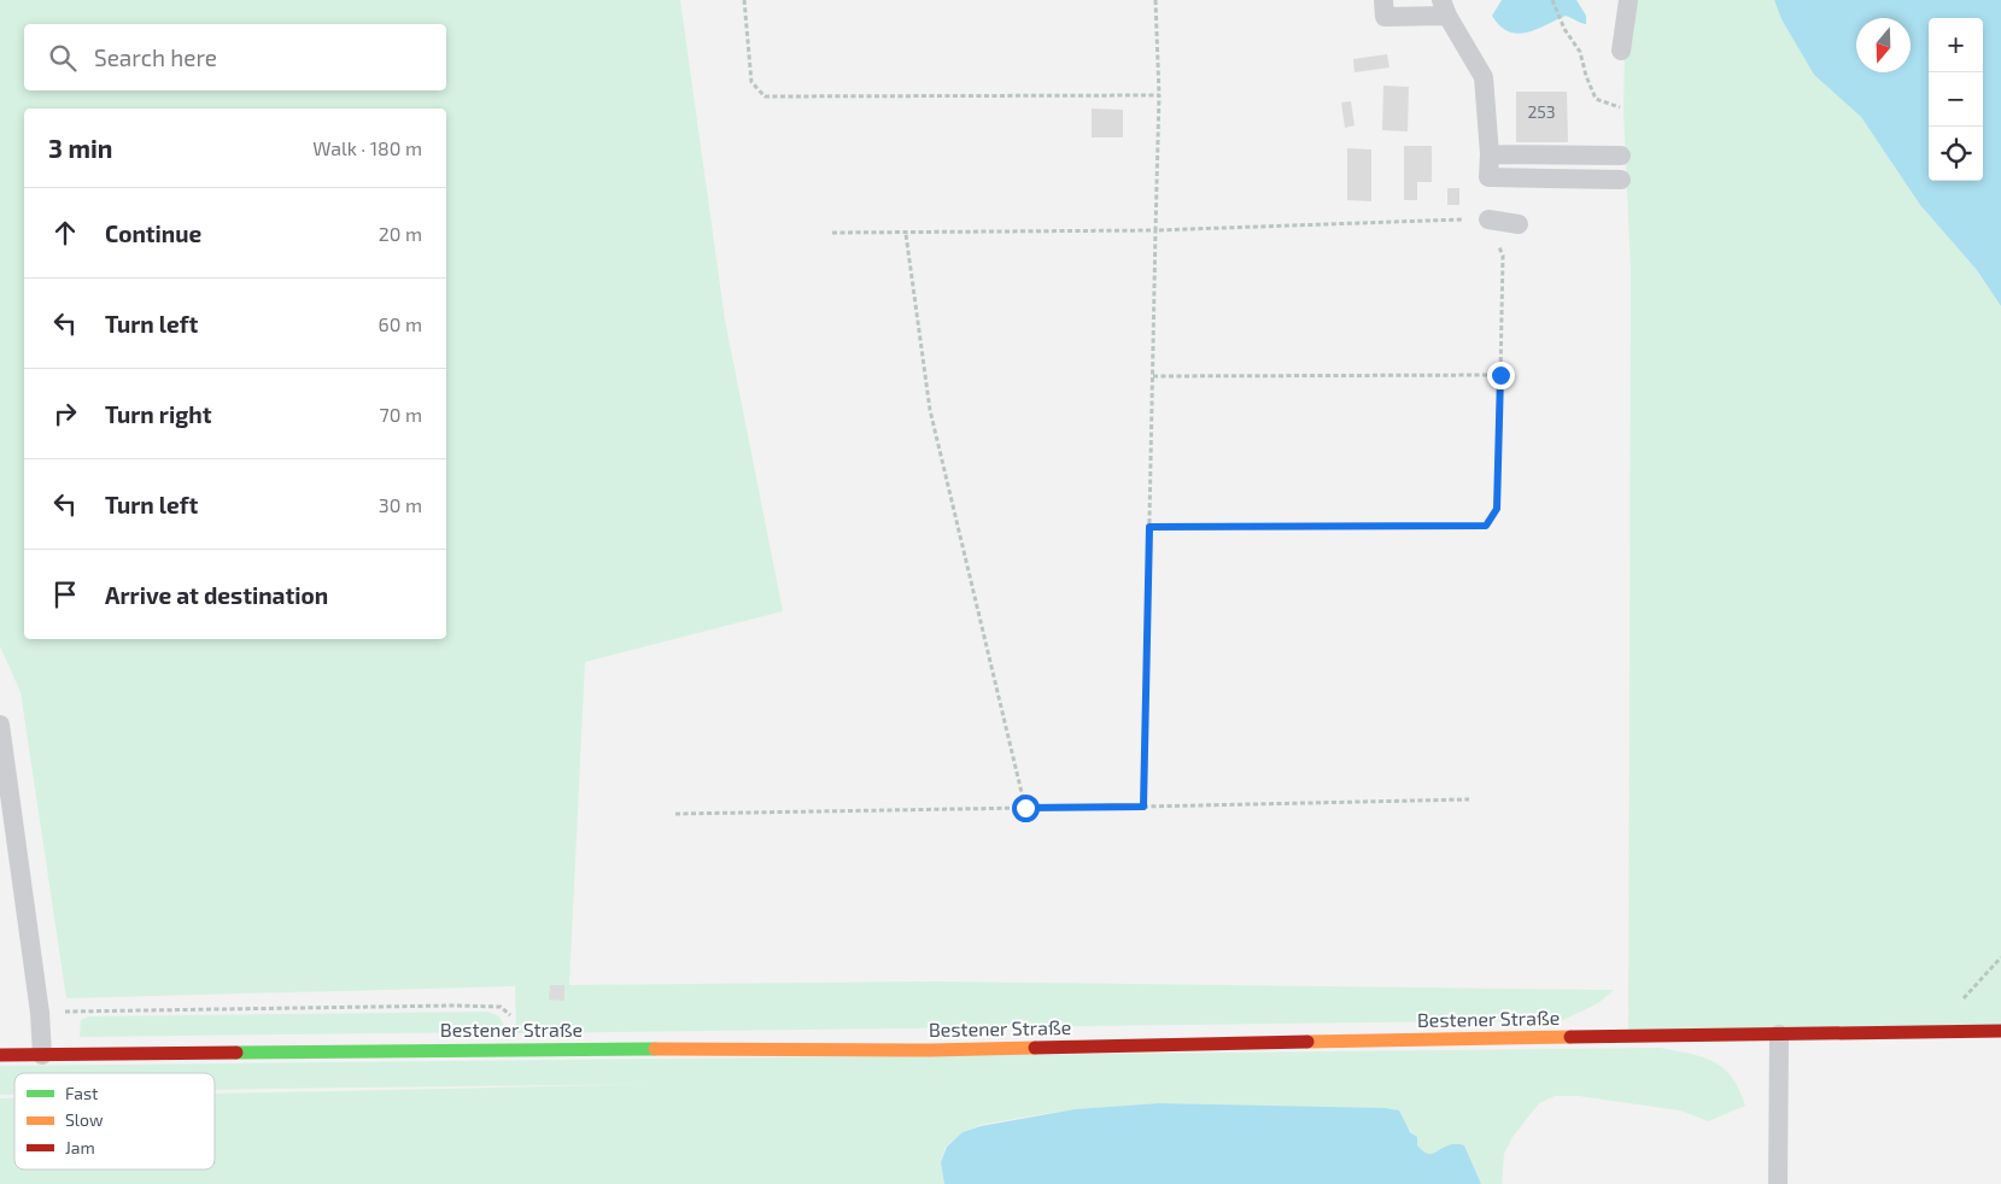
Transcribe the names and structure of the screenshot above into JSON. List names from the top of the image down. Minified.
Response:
{"streets":{"street":["Bestener Straße"]},"house_numbers":["253"],"legend":["Fast","Slow","Jam"],"north":"bottom","page":{"map_buttons":["+","−"],"search":"Search here","heading":["3 min","Walk · 180 m"],"list":[["Continue","20 m"],["Turn left","60 m"],["Turn right","70 m"],["Turn left","30 m"],"Arrive at destination"]}}
